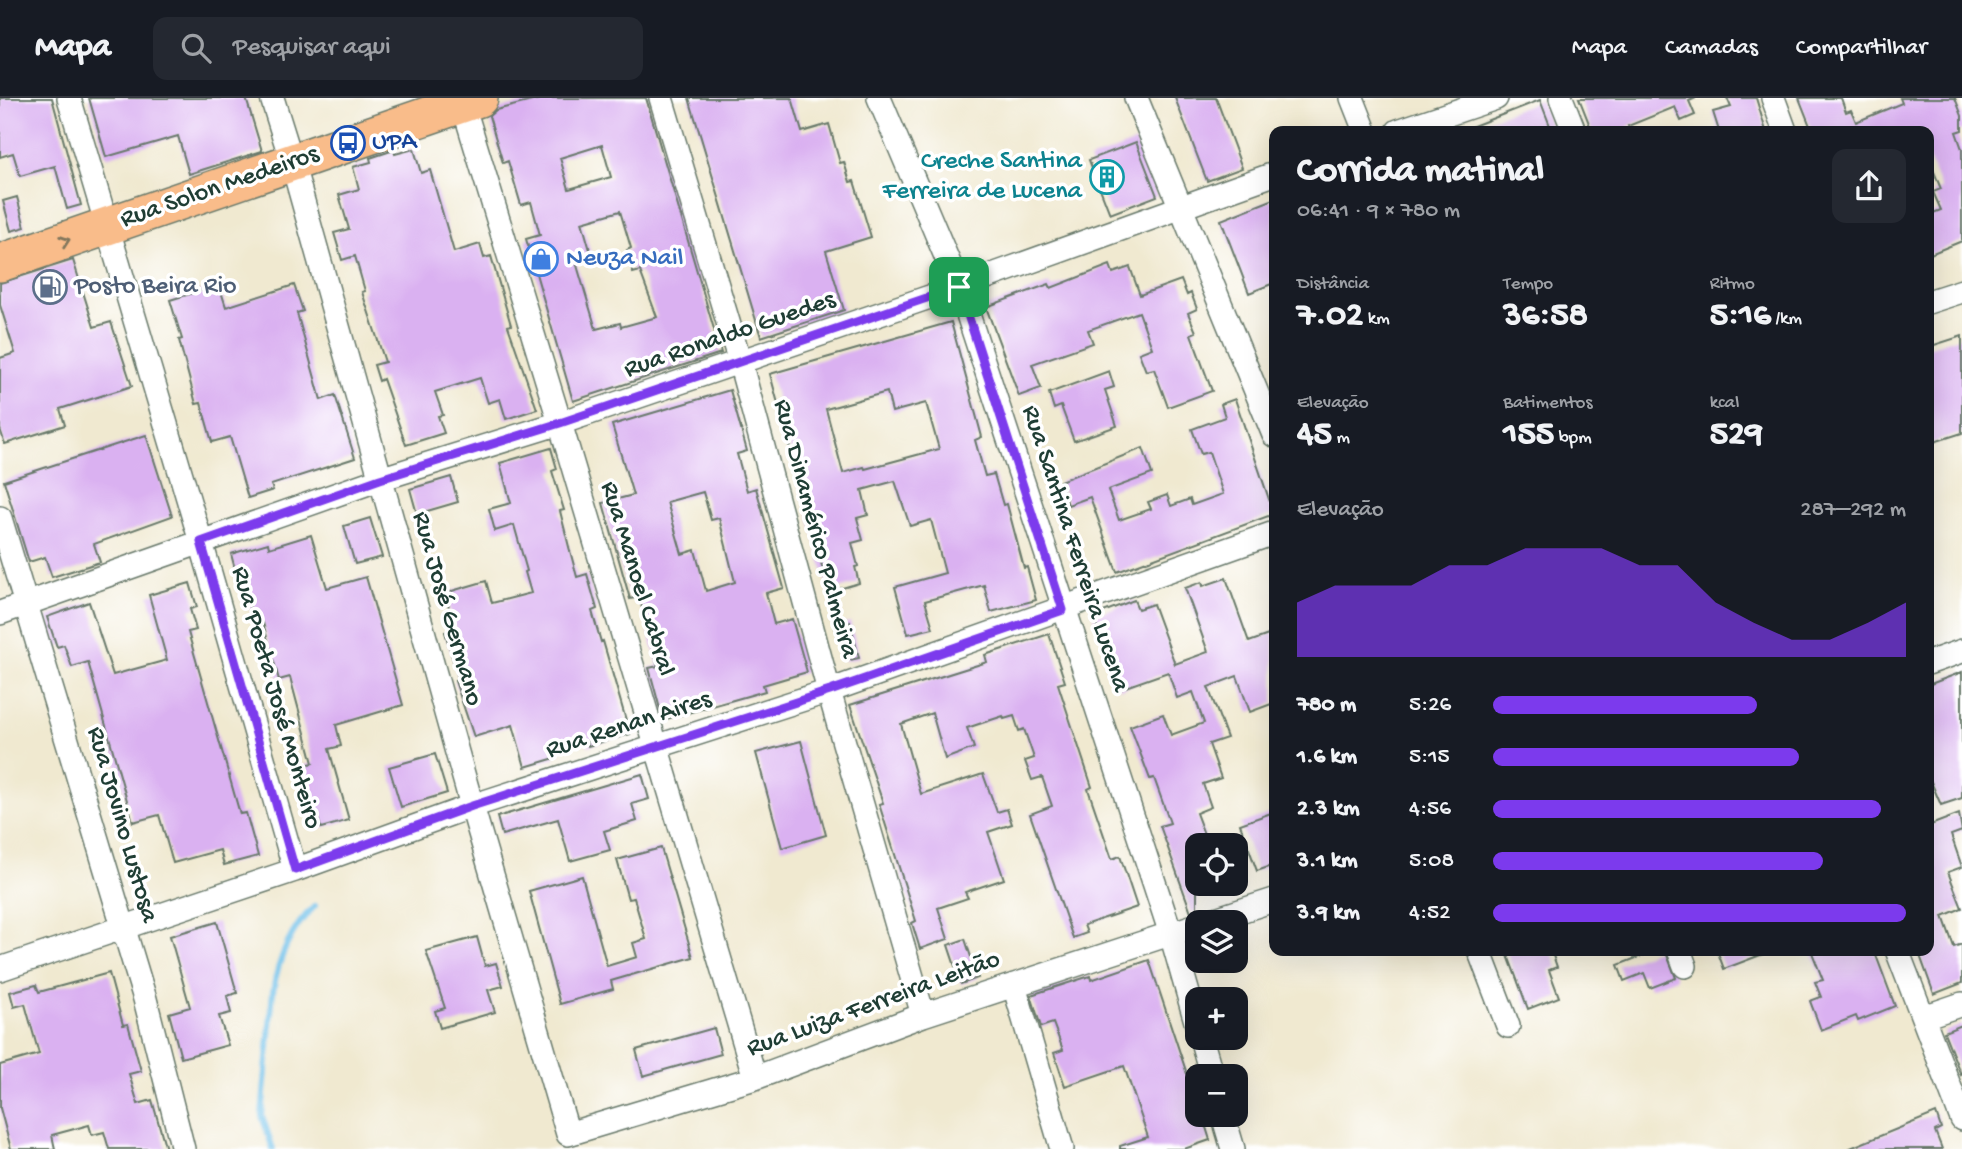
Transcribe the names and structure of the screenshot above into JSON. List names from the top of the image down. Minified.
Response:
{"streets":{"main road":["Rua Solon Medeiros"],"street":["Rua Ronaldo Guedes","Rua Dinamérico Palmeira","Rua Santina Ferreira Lucena","Rua Manoel Cabral","Rua José Germano","Rua Poeta José Monteiro","Rua Renan Aires","Rua Jovino Lustosa","Rua Luiza Ferreira Leitão"]},"crossings":[["Rua Solon Medeiros","Rua Manoel Cabral"],["Rua Solon Medeiros","Rua José Germano"],["Rua Solon Medeiros","Rua Poeta José Monteiro"],["Rua Ronaldo Guedes","Rua Dinamérico Palmeira"],["Rua Ronaldo Guedes","Rua Santina Ferreira Lucena"],["Rua Ronaldo Guedes","Rua Manoel Cabral"],["Rua Ronaldo Guedes","Rua José Germano"],["Rua Ronaldo Guedes","Rua Poeta José Monteiro"],["Rua Ronaldo Guedes","Rua Jovino Lustosa"],["Rua Dinamérico Palmeira","Rua Renan Aires"],["Rua Dinamérico Palmeira","Rua Luiza Ferreira Leitão"],["Rua Santina Ferreira Lucena","Rua Renan Aires"],["Rua Santina Ferreira Lucena","Rua Luiza Ferreira Leitão"],["Rua Manoel Cabral","Rua Renan Aires"],["Rua Manoel Cabral","Rua Luiza Ferreira Leitão"],["Rua José Germano","Rua Renan Aires"],["Rua José Germano","Rua Luiza Ferreira Leitão"],["Rua Poeta José Monteiro","Rua Renan Aires"],["Rua Renan Aires","Rua Jovino Lustosa"]],"places":{"bus stop":["UPA"],"building":["Creche Santina Ferreira de Lucena"],"shop":["Neuza Nail"],"fuel station":["Posto Beira Rio"]},"page":{"header":"Mapa","search":"Pesquisar aqui","nav":["Mapa","Camadas","Compartilhar"],"heading":["Corrida matinal","06:41 · 9 × 780 m"],"stats":[["Distância","7.02 km"],["Tempo","36:58"],["Ritmo","5:16 /km"],["Elevação","45 m"],["Batimentos","155 bpm"],["kcal","529"]],"chart":["Elevação","287–292 m"],"list":[{"name":"780 m","note":"5:26"},{"name":"1.6 km","note":"5:15"},{"name":"2.3 km","note":"4:56"},{"name":"3.1 km","note":"5:08"},{"name":"3.9 km","note":"4:52"}],"map_buttons":["+","−"]}}
